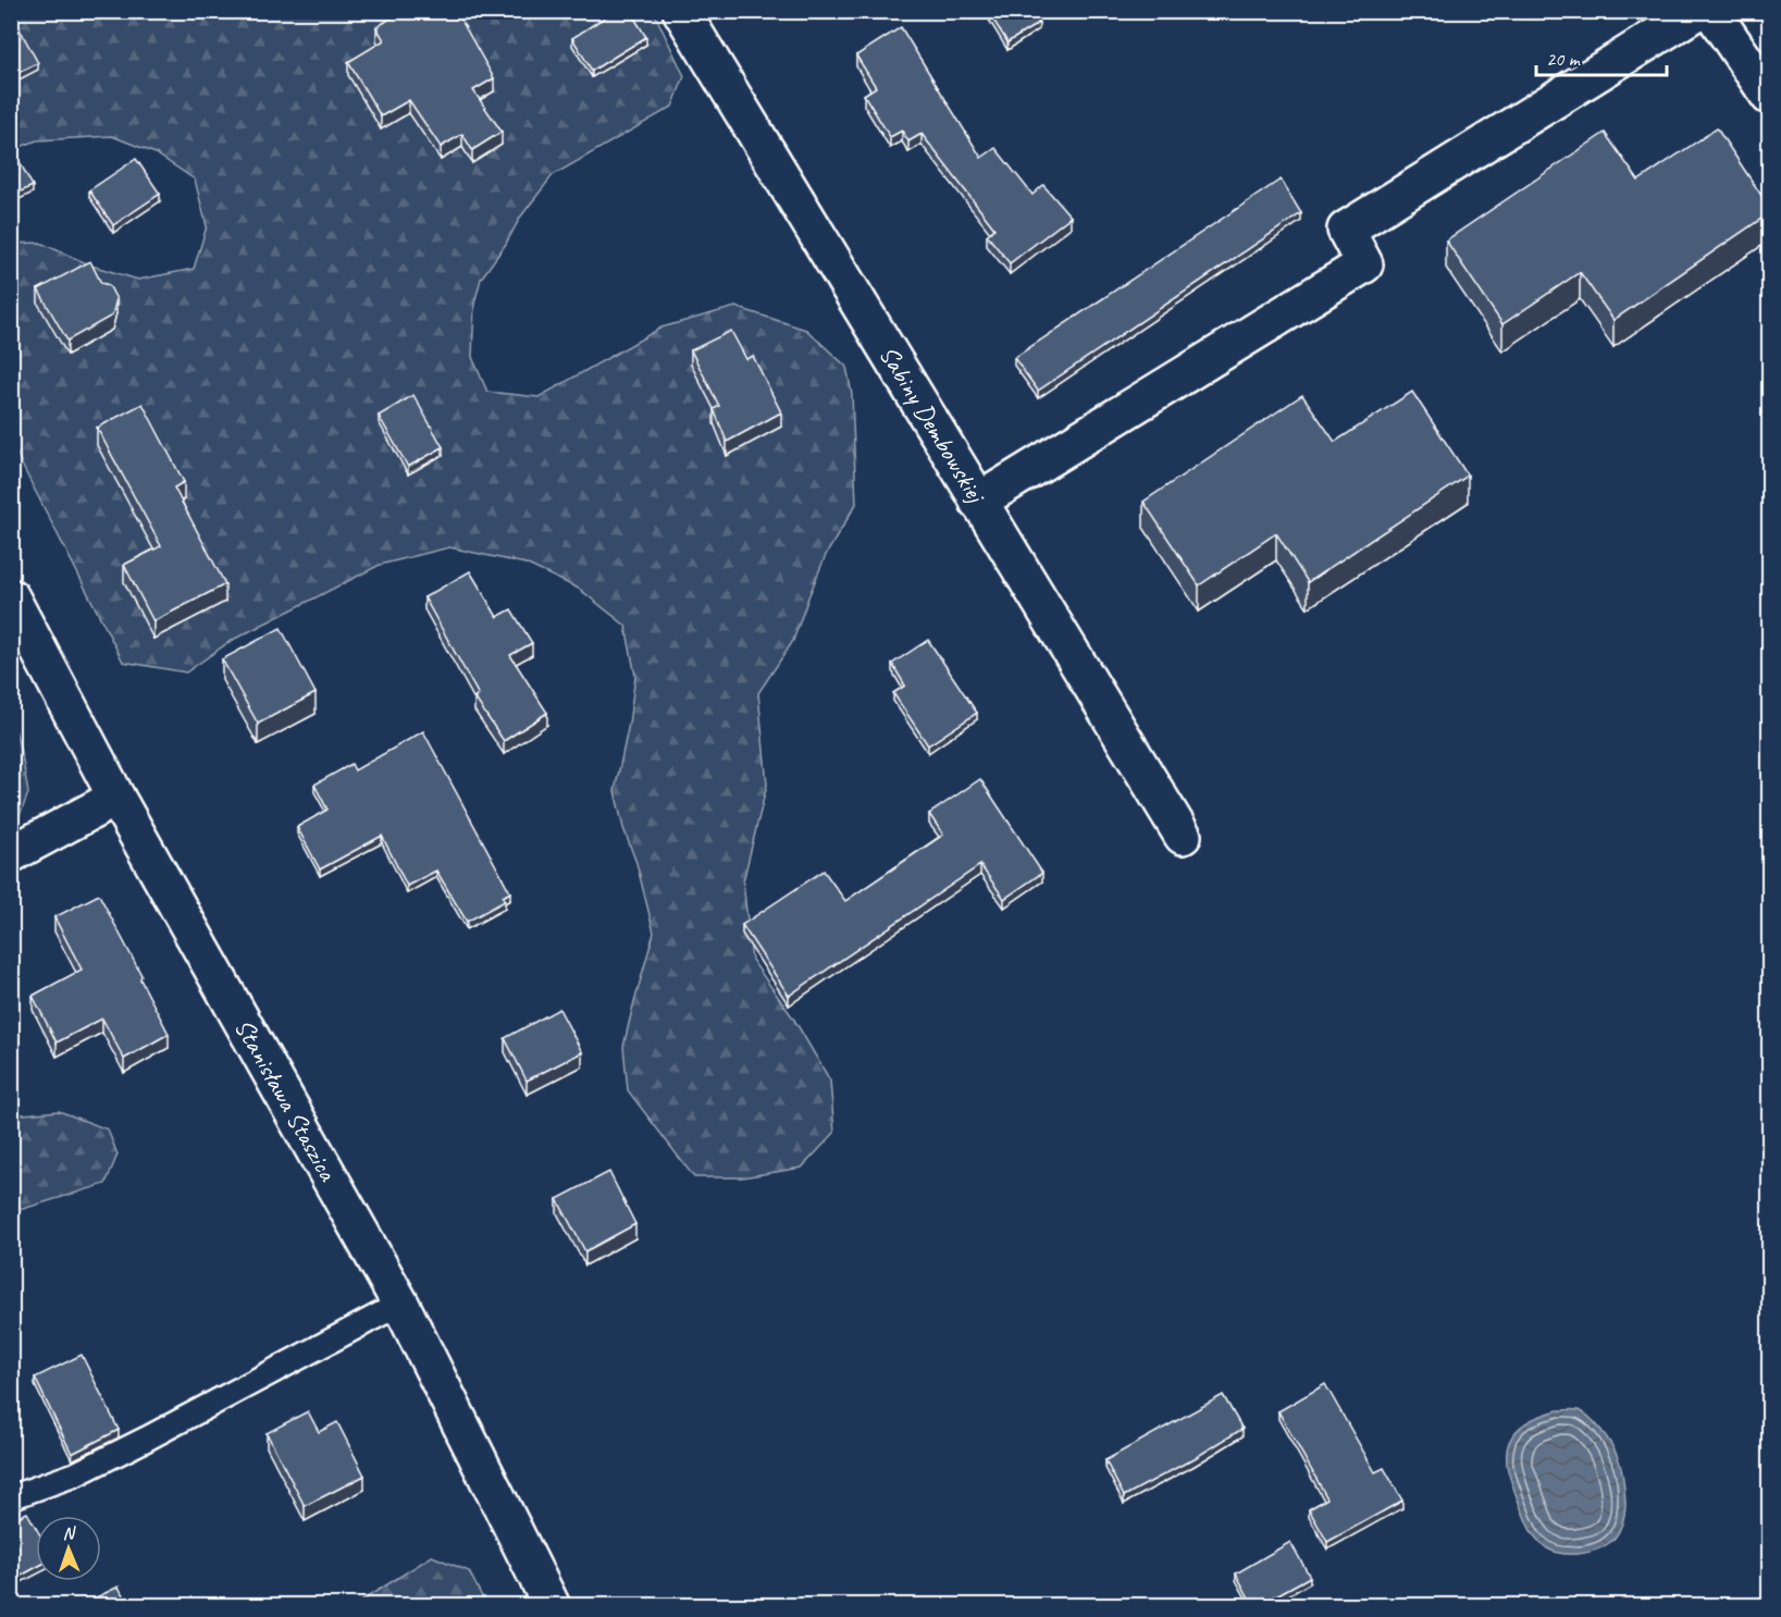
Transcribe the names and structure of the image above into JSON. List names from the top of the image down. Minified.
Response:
{"streets":{"street":["Sabiny Dembowskiej","Stanisława Staszica"]},"scale_bar":"20 m","north":"top"}
